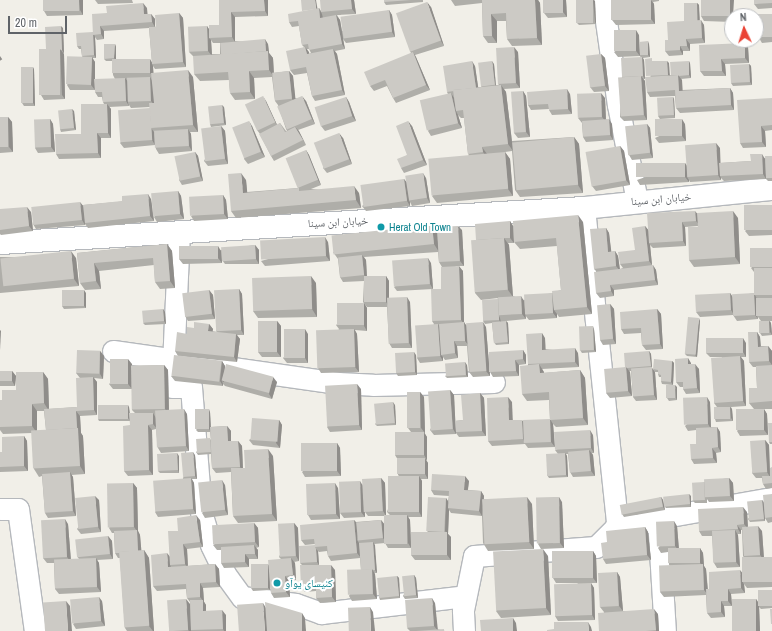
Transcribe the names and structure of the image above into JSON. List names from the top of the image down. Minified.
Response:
{"streets":{"street":["خیابان ابن سینا"]},"places":["Herat Old Town","کنیسای یوآو"],"scale_bar":"20 m","north":"top"}
